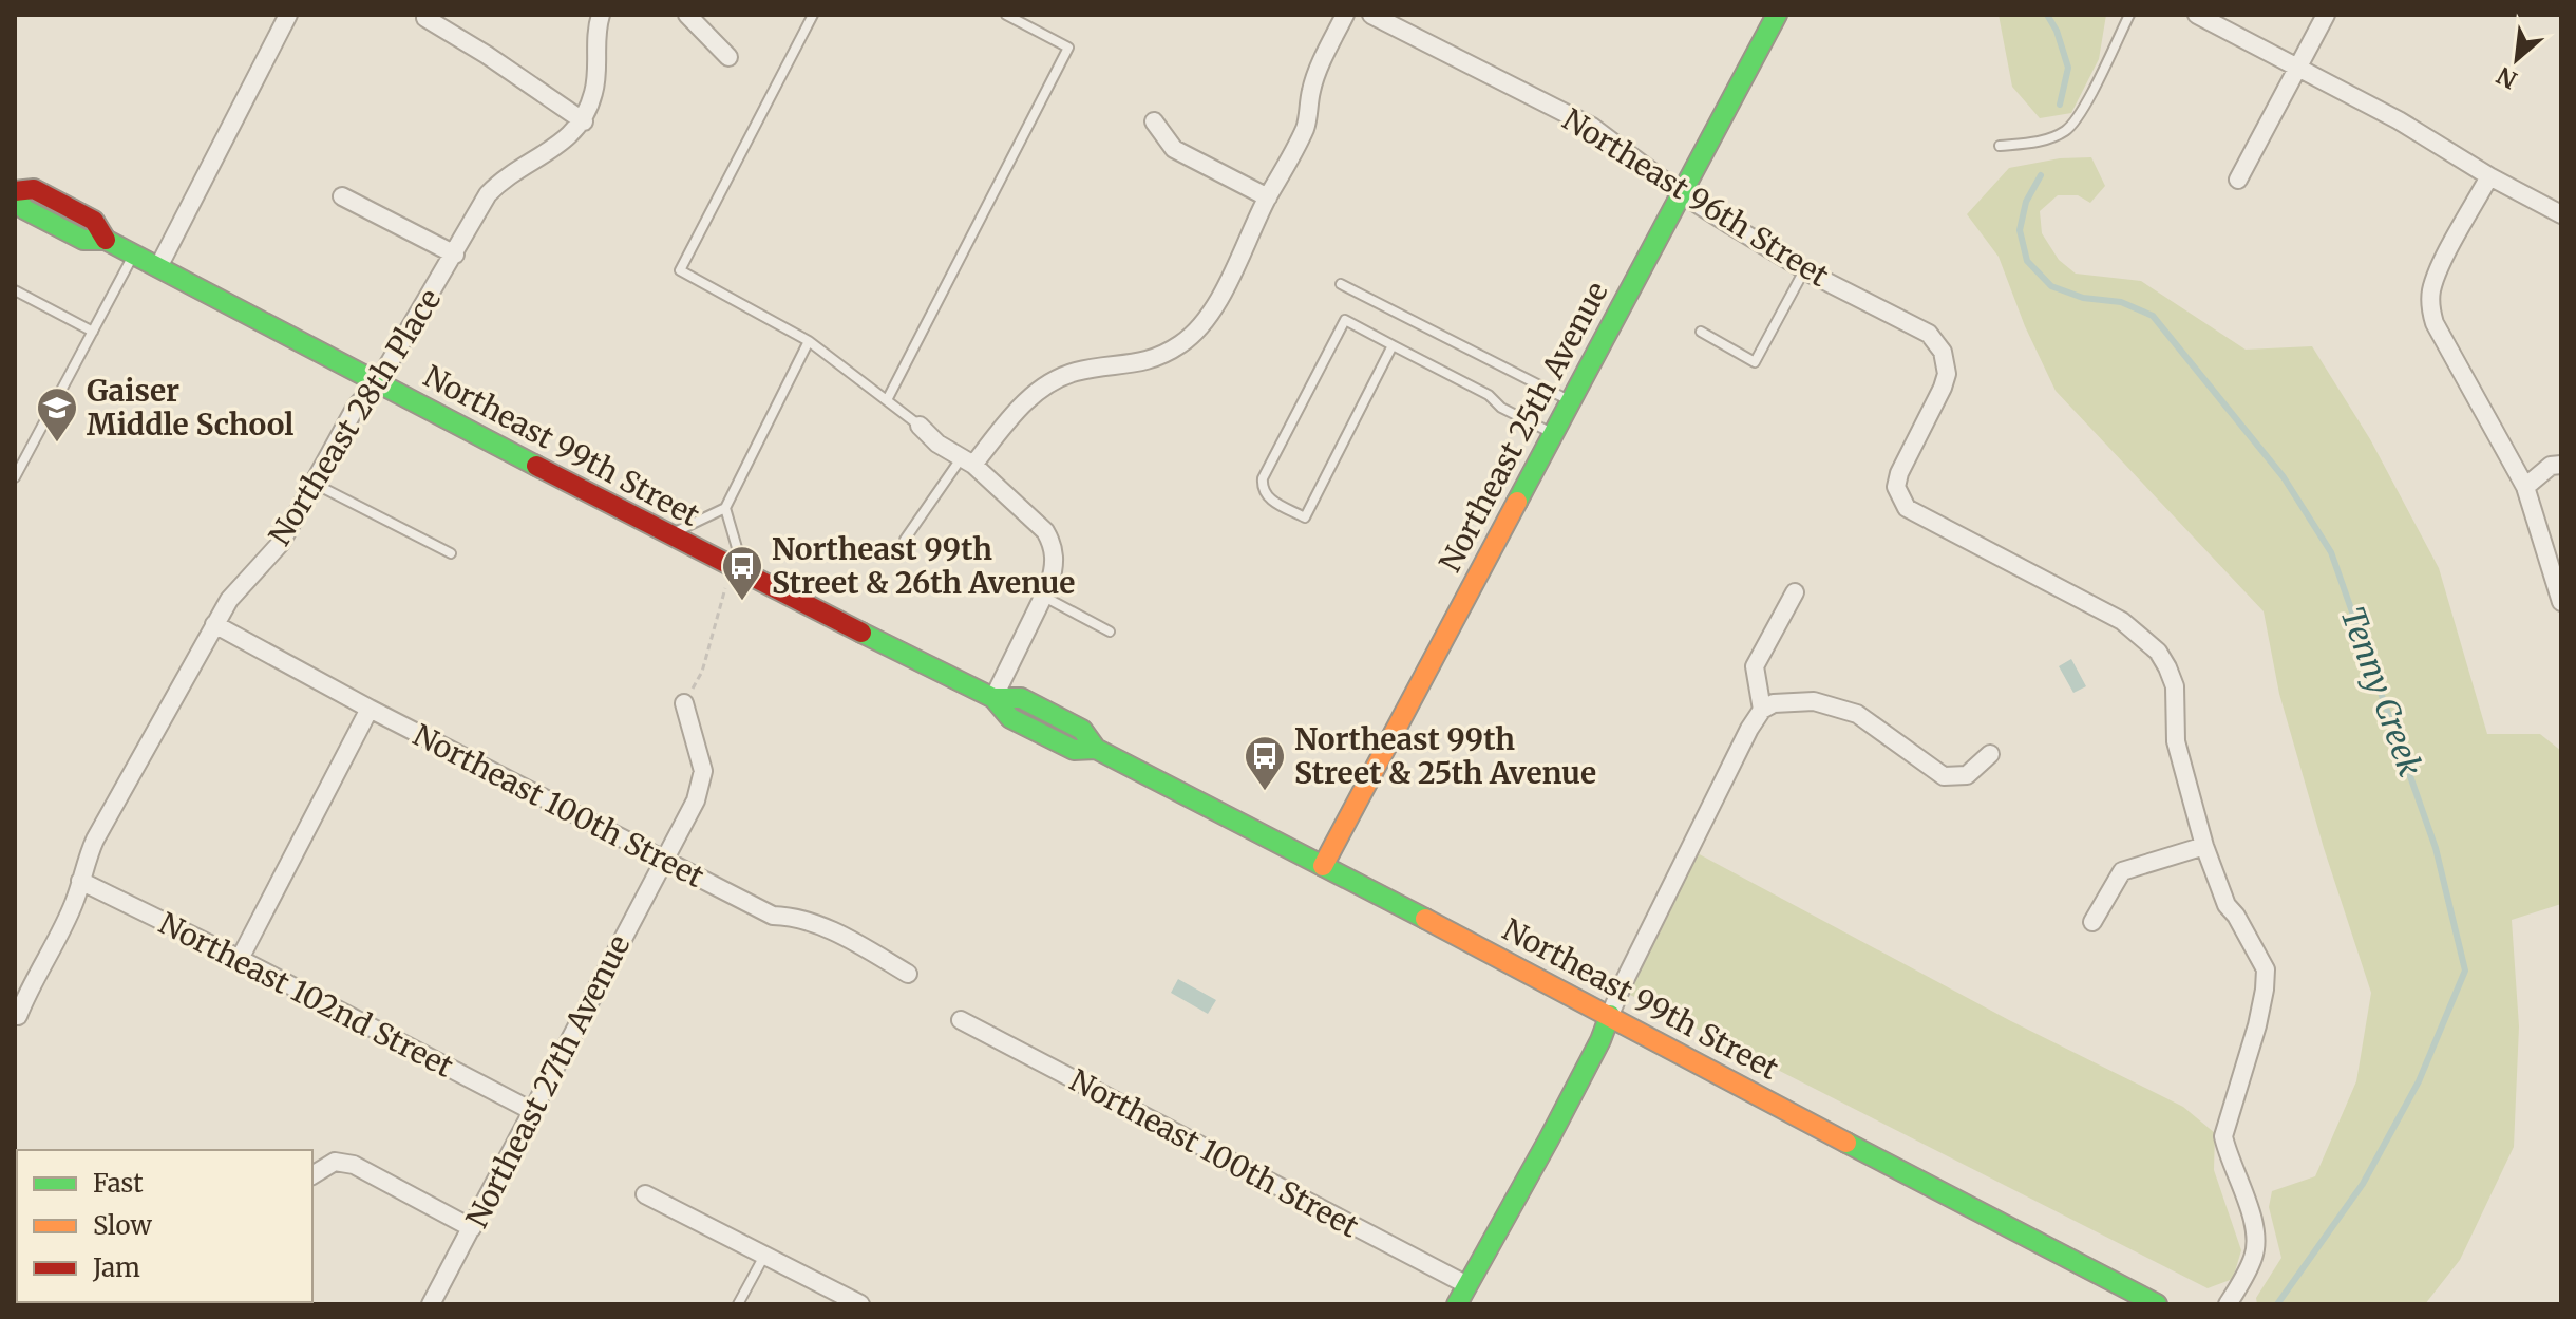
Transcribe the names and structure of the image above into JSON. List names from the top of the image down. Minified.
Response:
{"streets":{"main road":["Northeast 25th Avenue","Northeast 99th Street"],"street":["Northeast 96th Street","Northeast 28th Place","Northeast 100th Street","Northeast 102nd Street","Northeast 27th Avenue"]},"crossings":[["Northeast 96th Street","Northeast 25th Avenue"],["Northeast 28th Place","Northeast 99th Street"],["Northeast 28th Place","Northeast 100th Street"],["Northeast 28th Place","Northeast 102nd Street"],["Northeast 25th Avenue","Northeast 99th Street"],["Northeast 100th Street","Northeast 27th Avenue"],["Northeast 102nd Street","Northeast 27th Avenue"]],"water":["Tenny Creek"],"places":{"school or university":["Gaiser Middle School"],"bus stop":["Northeast 99th Street & 26th Avenue","Northeast 99th Street & 25th Avenue"]},"legend":["Fast","Slow","Jam"],"north":"bottom left"}
